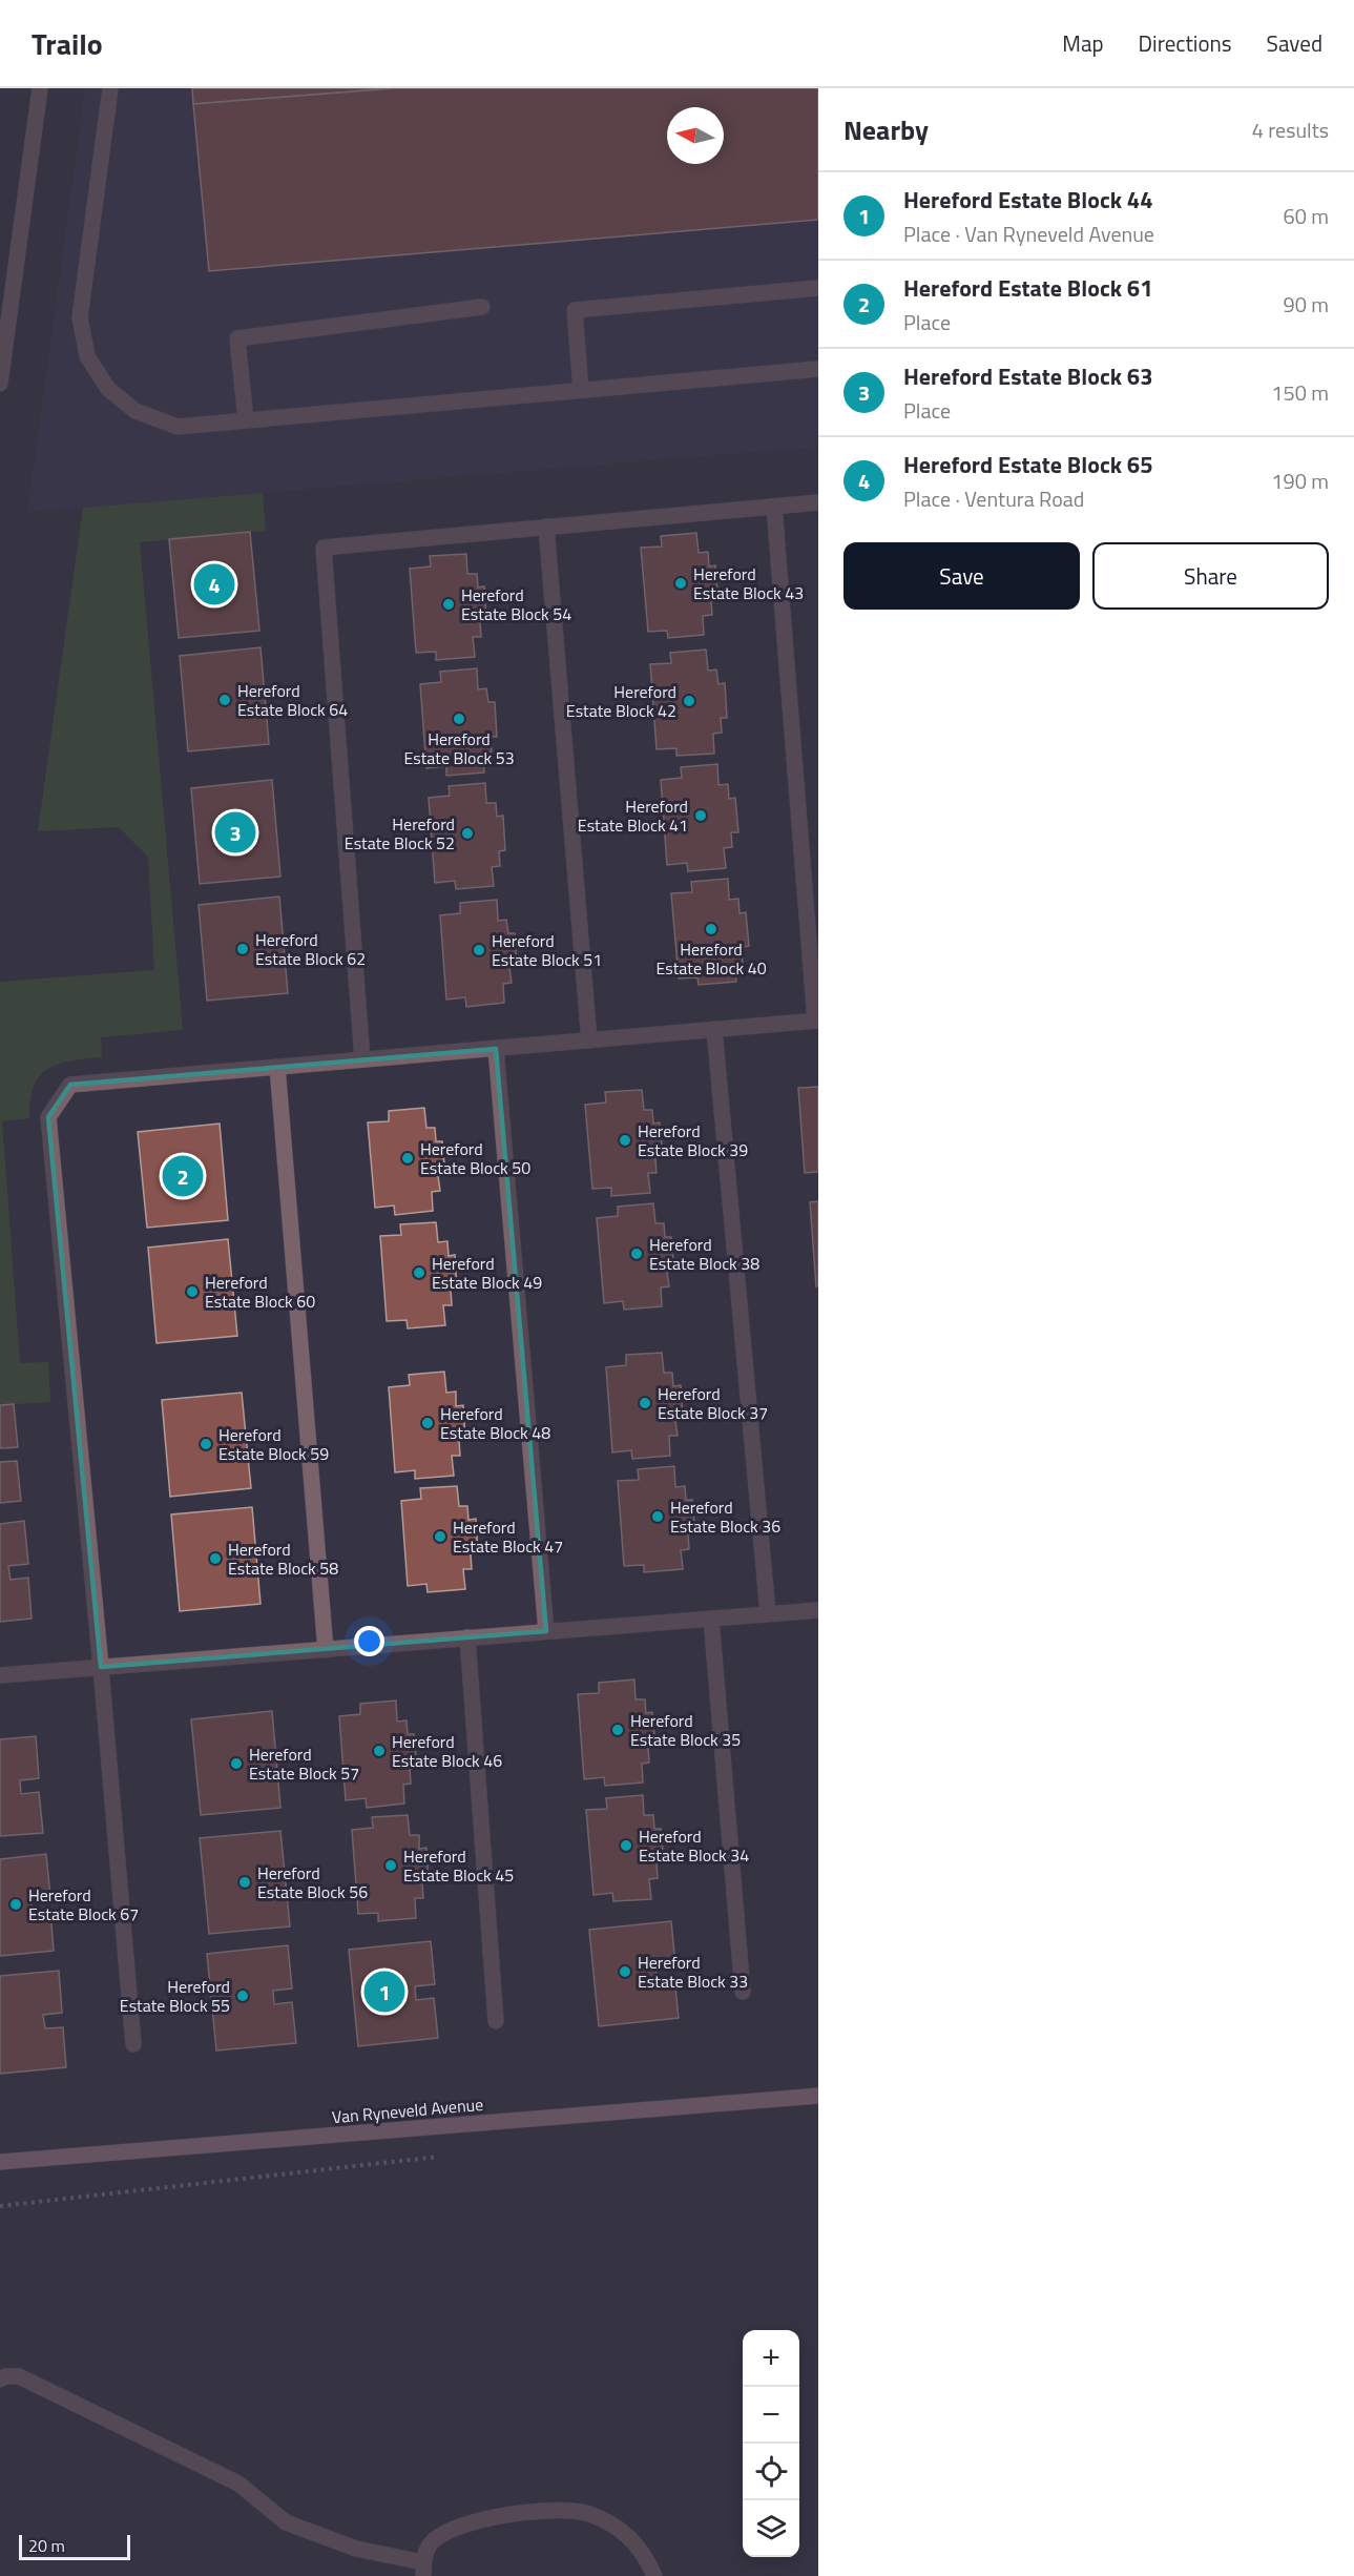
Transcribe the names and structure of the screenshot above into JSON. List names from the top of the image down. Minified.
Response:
{"streets":{"main road":["Van Ryneveld Avenue"]},"places":["Hereford Estate Block 43","Hereford Estate Block 54","Hereford Estate Block 64","Hereford Estate Block 42","Hereford Estate Block 53","Hereford Estate Block 41","Hereford Estate Block 52","Hereford Estate Block 40","Hereford Estate Block 62","Hereford Estate Block 51","Hereford Estate Block 39","Hereford Estate Block 50","Hereford Estate Block 38","Hereford Estate Block 49","Hereford Estate Block 60","Hereford Estate Block 37","Hereford Estate Block 48","Hereford Estate Block 59","Hereford Estate Block 36","Hereford Estate Block 47","Hereford Estate Block 58","Hereford Estate Block 35","Hereford Estate Block 46","Hereford Estate Block 57","Hereford Estate Block 34","Hereford Estate Block 45","Hereford Estate Block 56","Hereford Estate Block 67","Hereford Estate Block 33","Hereford Estate Block 55"],"scale_bar":"20 m","north":"left","page":{"header":"Trailo","nav":["Map","Directions","Saved"],"heading":["Nearby","4 results"],"list":[{"mark":"1","name":"Hereford Estate Block 44","note":"Place · Van Ryneveld Avenue","value":"60 m"},{"mark":"2","name":"Hereford Estate Block 61","note":"Place","value":"90 m"},{"mark":"3","name":"Hereford Estate Block 63","note":"Place","value":"150 m"},{"mark":"4","name":"Hereford Estate Block 65","note":"Place · Ventura Road","value":"190 m"}],"buttons":["Save","Share"],"pins":["4","3","2","1"],"map_buttons":["+","−"],"scale":"20 m"}}
